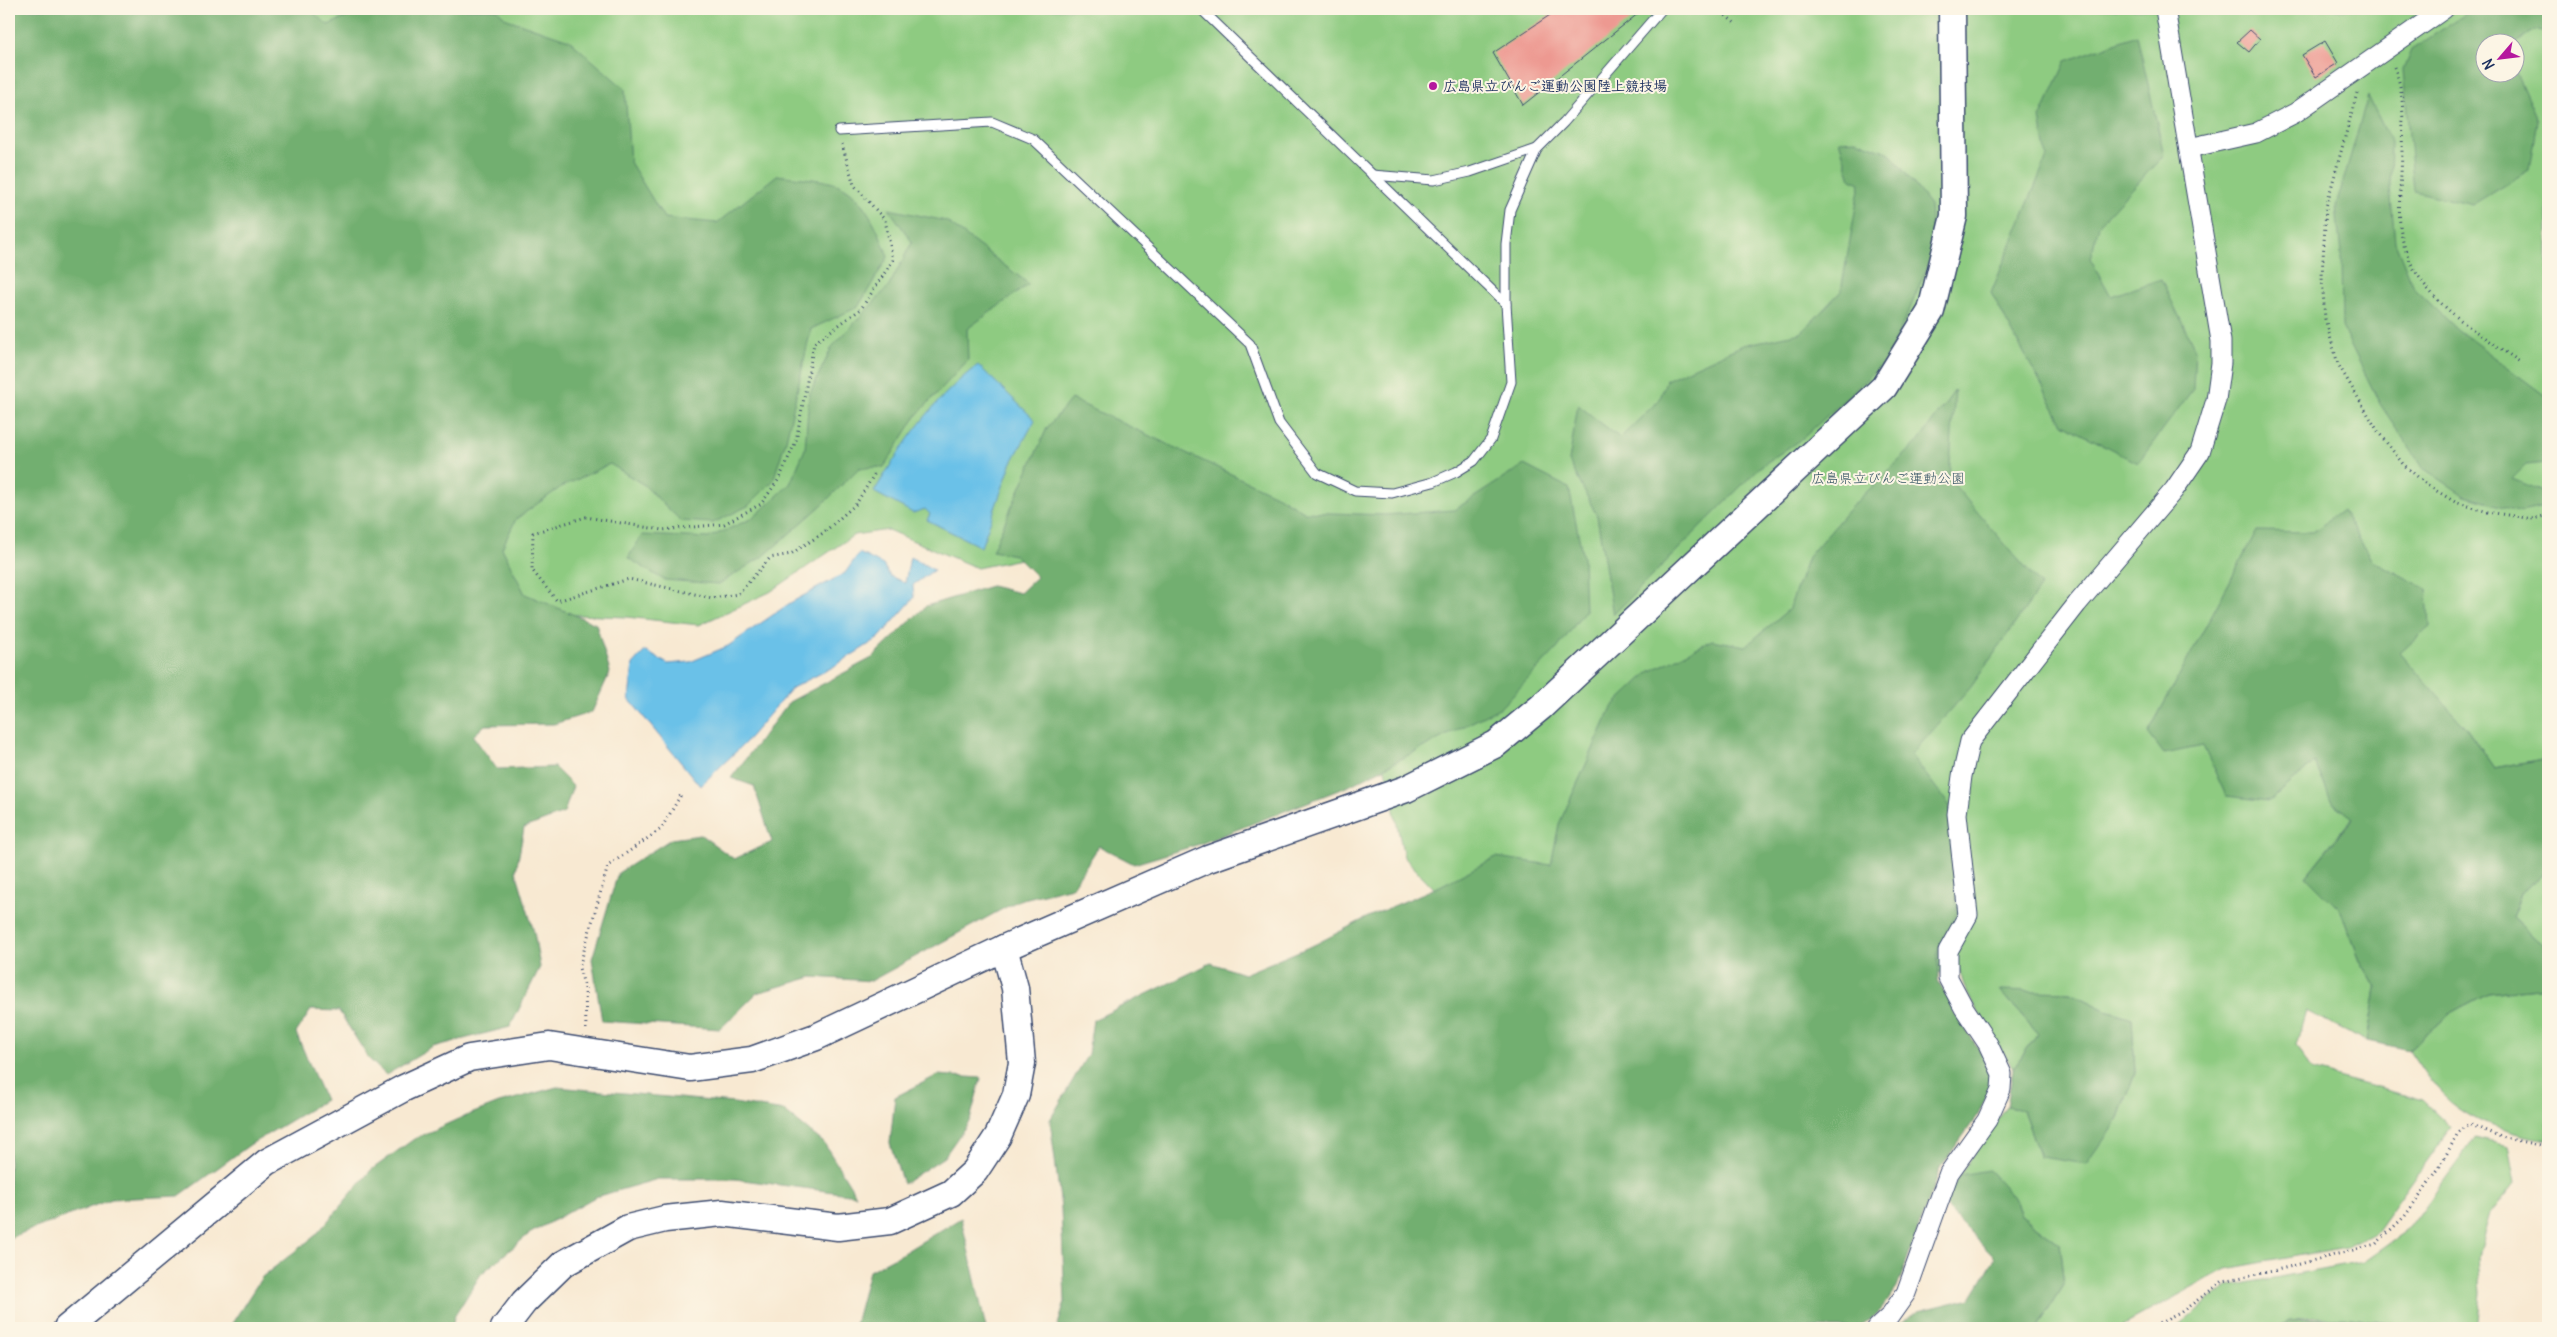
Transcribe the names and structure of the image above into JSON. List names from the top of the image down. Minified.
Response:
{"parks":["広島県立びんご運動公園"],"places":["広島県立びんご運動公園陸上競技場"],"north":"bottom left"}
